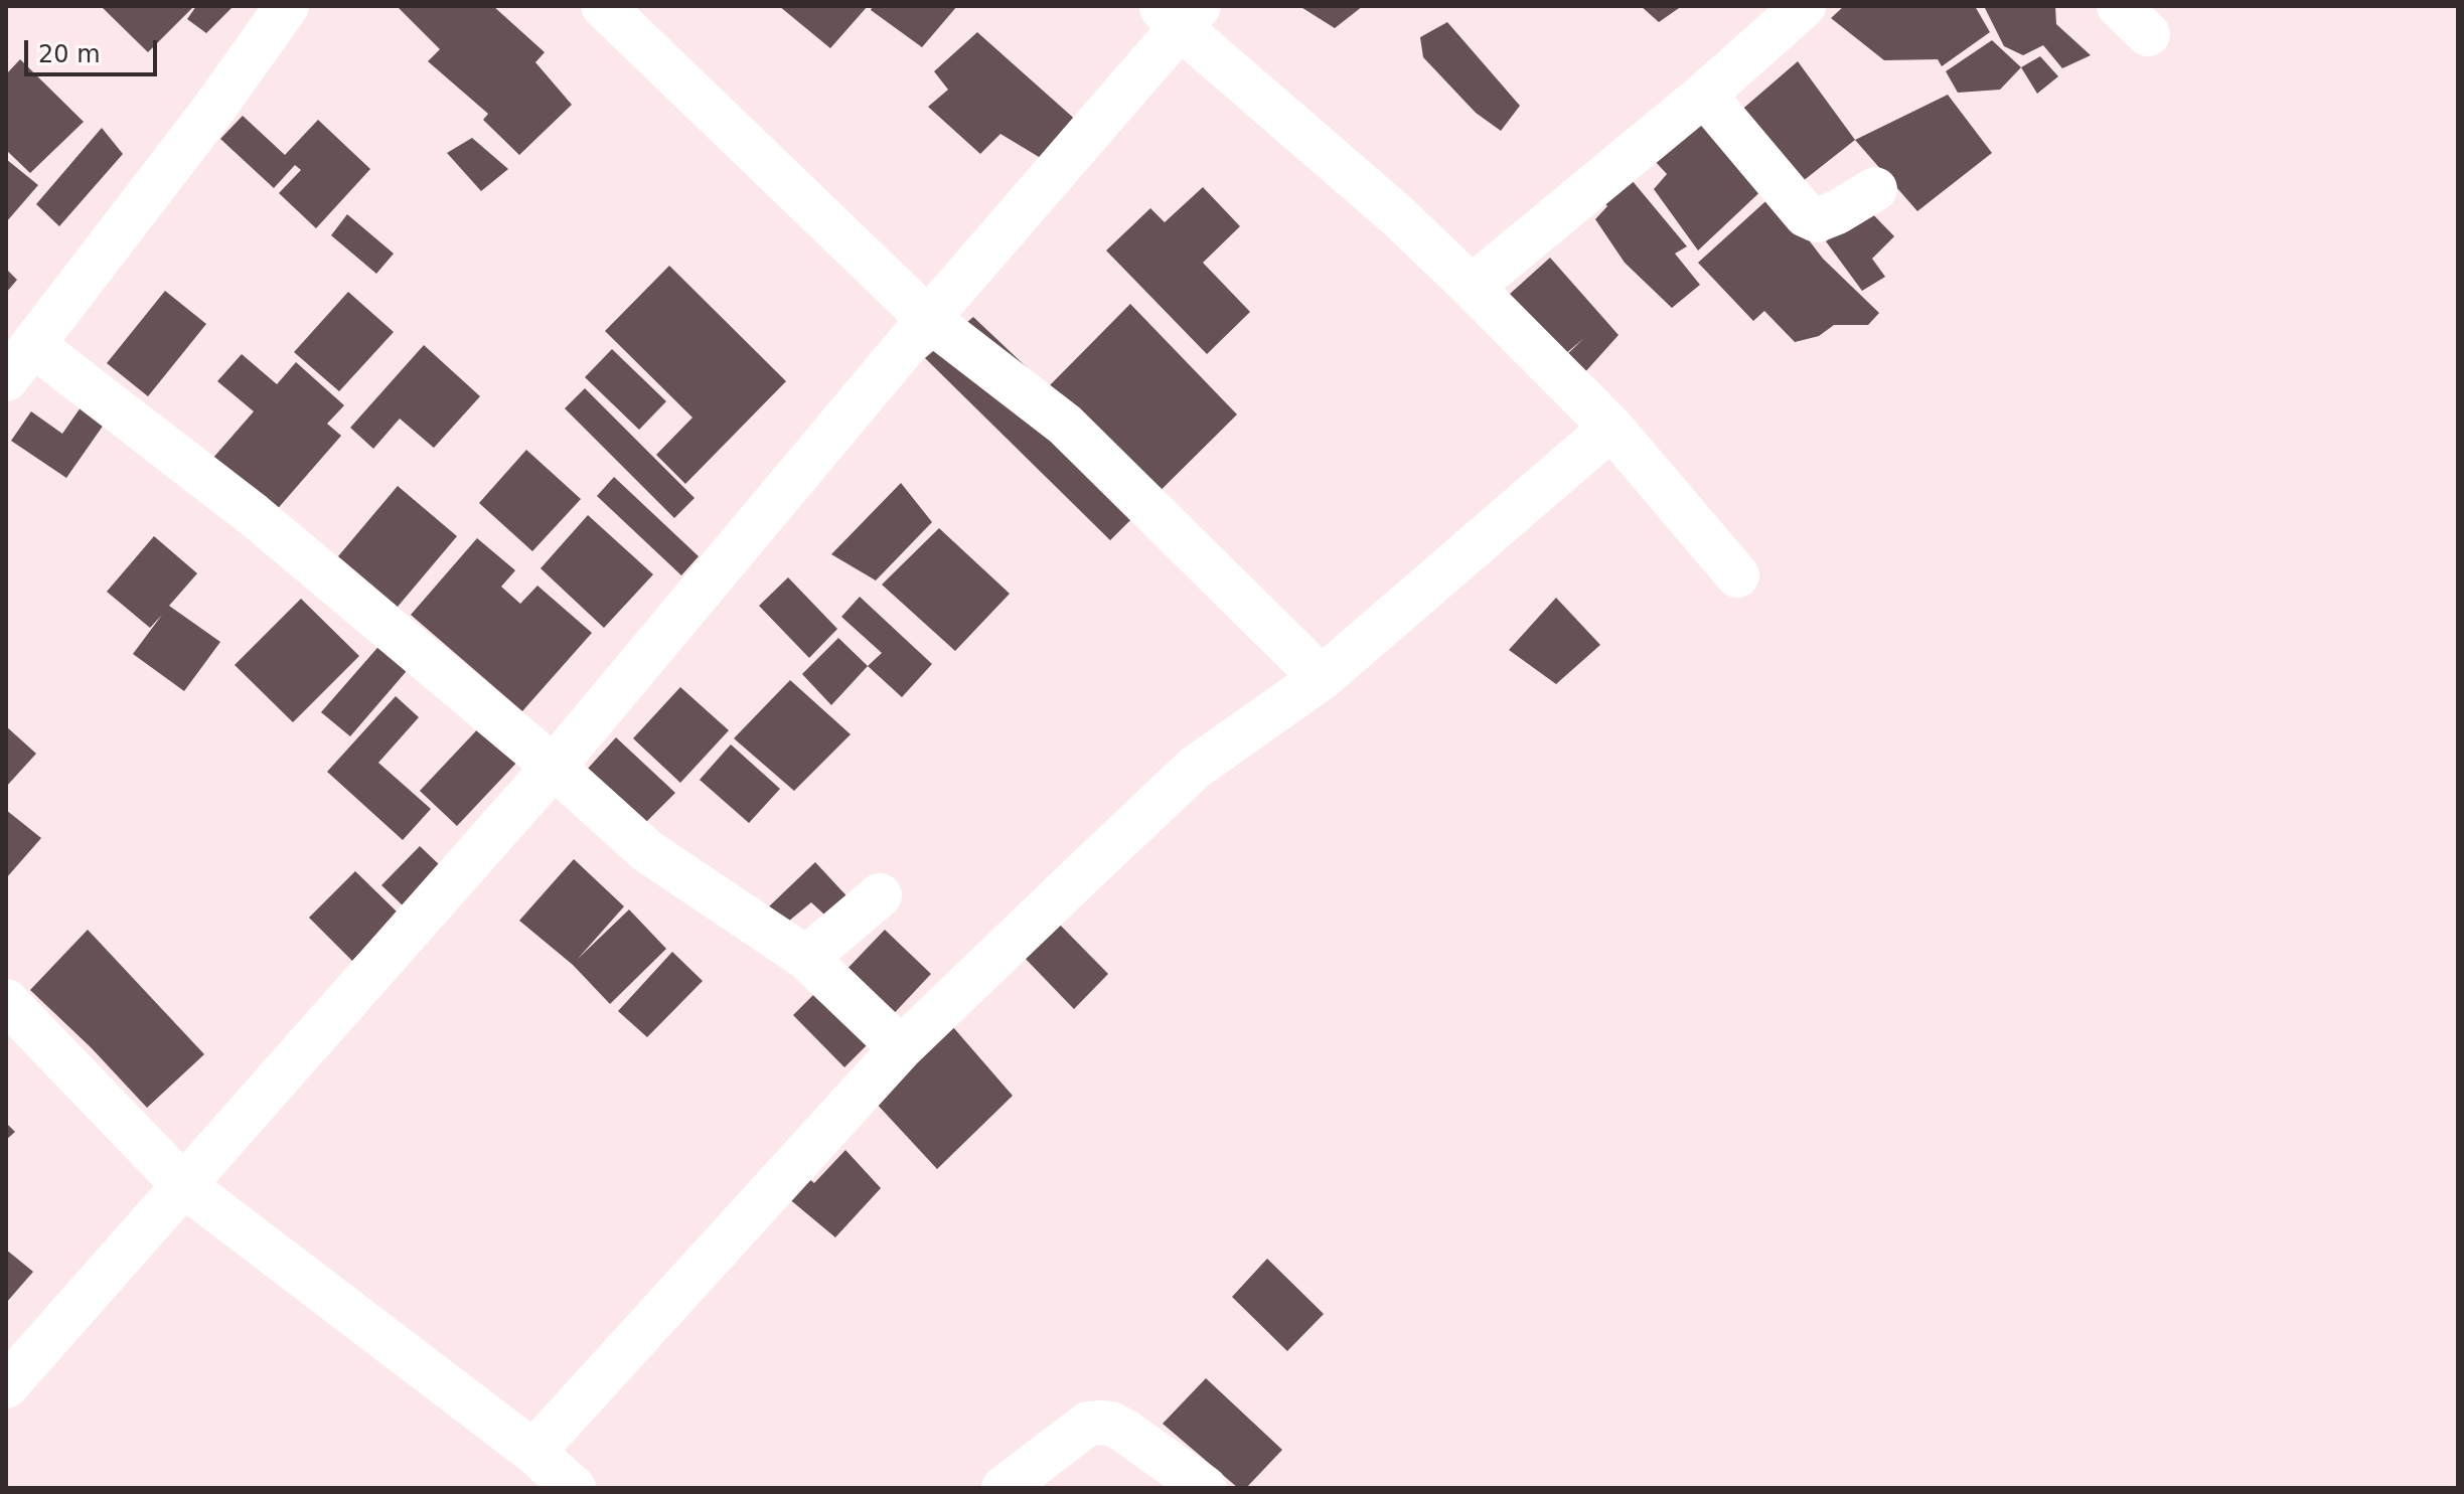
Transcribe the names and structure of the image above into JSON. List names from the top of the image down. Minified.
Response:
{"scale_bar":"20 m"}
